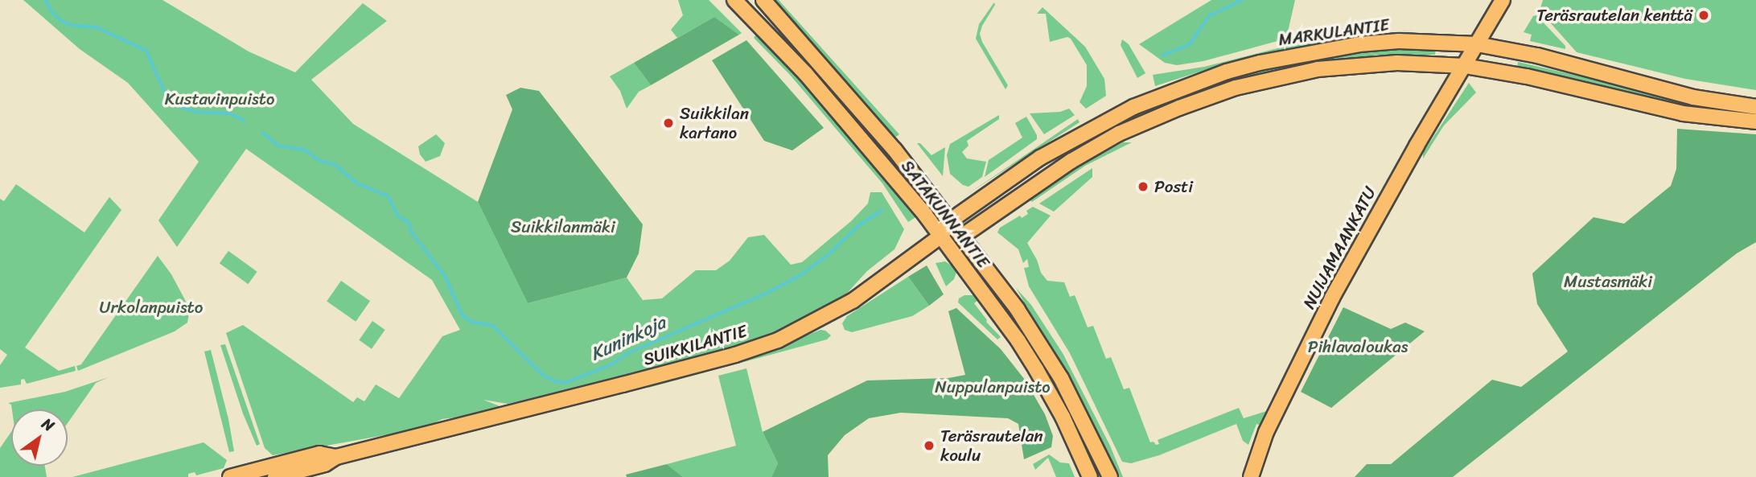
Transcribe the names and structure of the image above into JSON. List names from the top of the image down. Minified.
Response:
{"streets":{"main road":["MARKULANTIE","SATAKUNNANTIE","NUIJAMAANKATU","SUIKKILANTIE"]},"crossings":[["MARKULANTIE","SATAKUNNANTIE"],["MARKULANTIE","NUIJAMAANKATU"],["MARKULANTIE","SUIKKILANTIE"],["SATAKUNNANTIE","SUIKKILANTIE"]],"water":["Kuninkoja"],"parks":["Kustavinpuisto","Suikkilanmäki","Mustasmäki","Urkolanpuisto","Pihlavaloukas","Nuppulanpuisto"],"places":["Teräsrautelan kenttä","Suikkilan kartano","Posti","Teräsrautelan koulu"],"north":"top right"}
